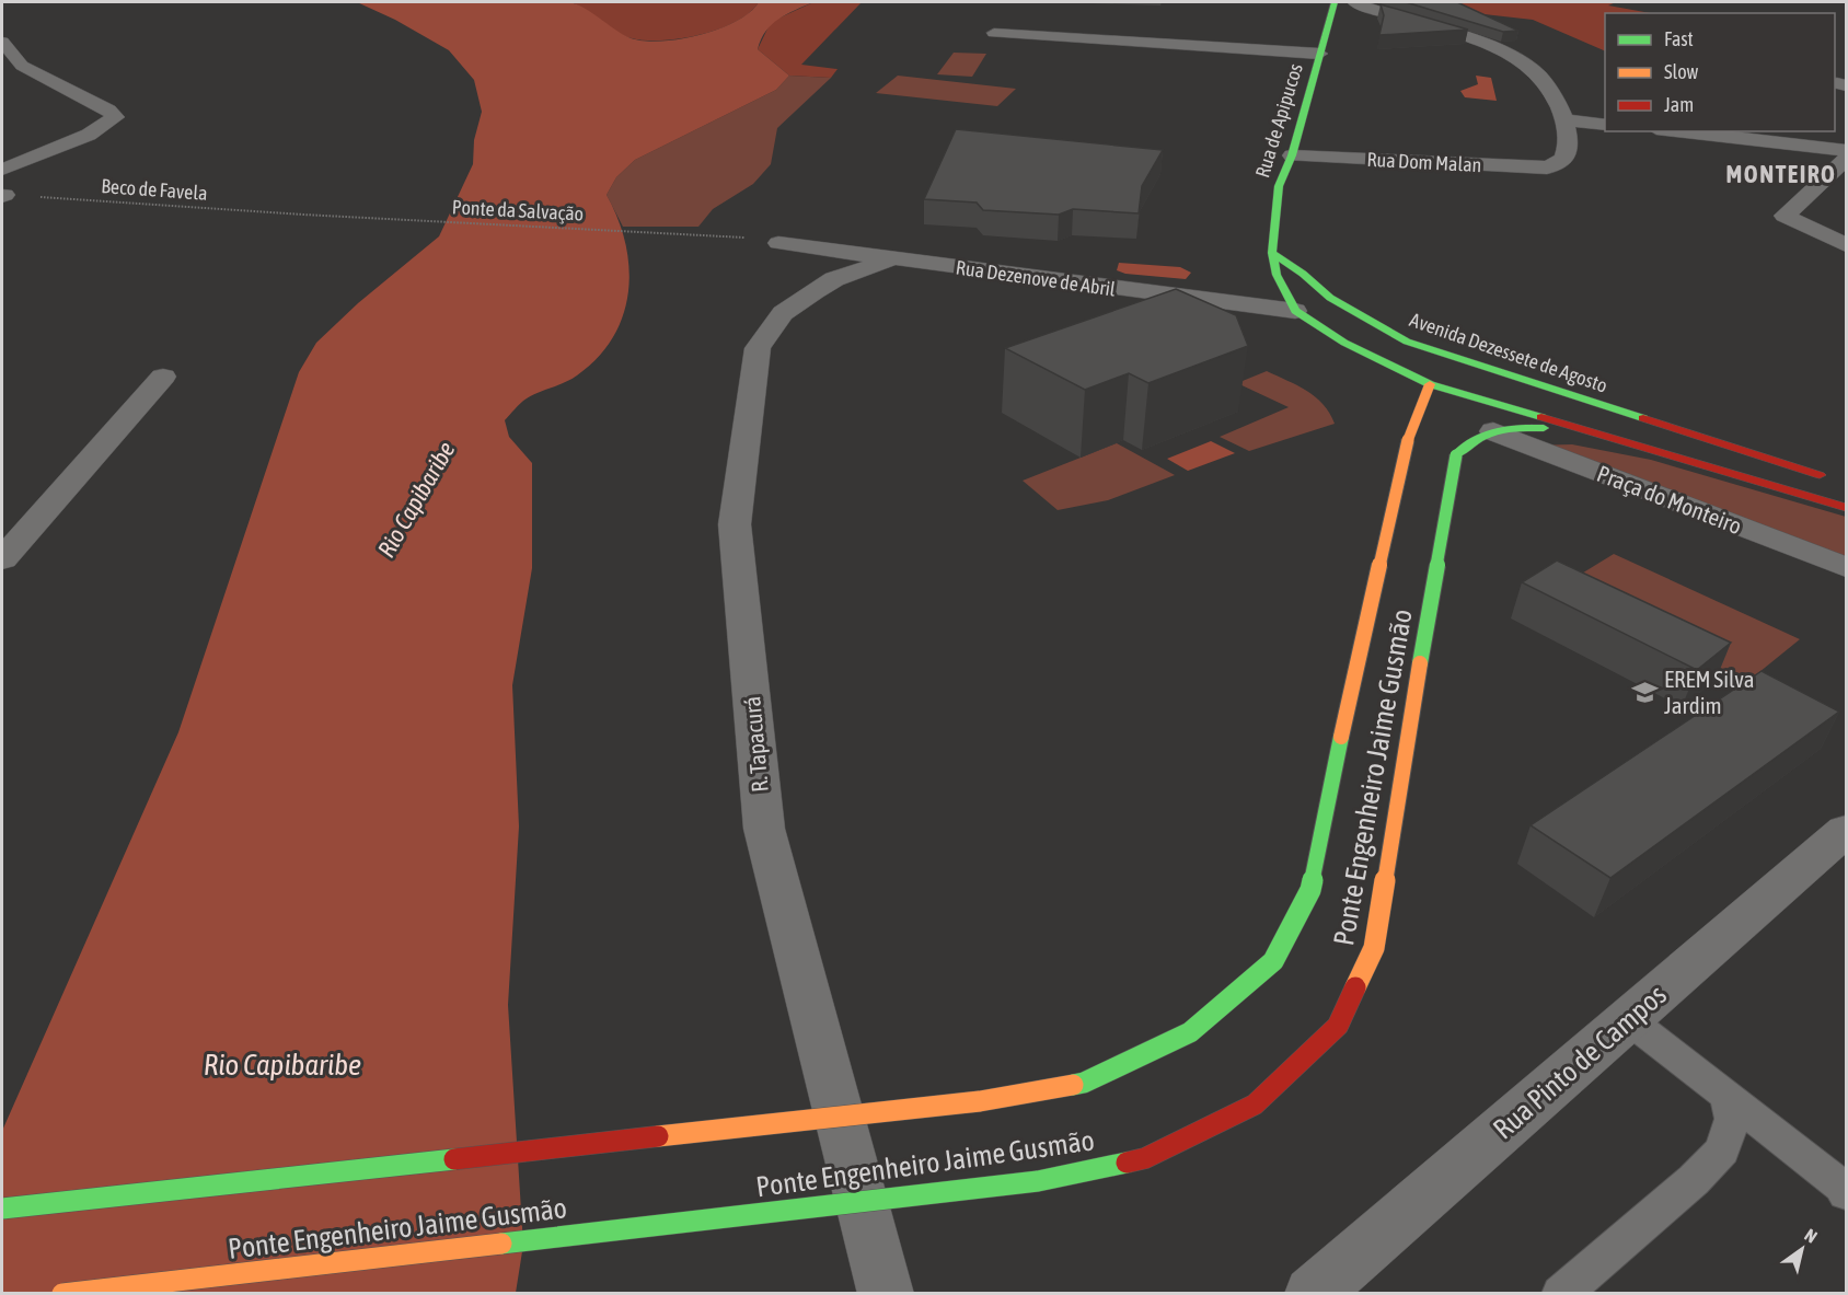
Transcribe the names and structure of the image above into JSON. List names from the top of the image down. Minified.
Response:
{"streets":{"street":["Rua de Apipucos","Rua Dom Malan","Rua Dezenove de Abril","Avenida Dezessete de Agosto","Praça do Monteiro","R. Tapacurá","Ponte Engenheiro Jaime Gusmão","Rua Pinto de Campos"],"path":["Beco de Favela","Ponte da Salvação"]},"crossings":[["Rua de Apipucos","Rua Dom Malan"],["Rua de Apipucos","Avenida Dezessete de Agosto"],["Beco de Favela","Ponte da Salvação"],["Rua Dezenove de Abril","R. Tapacurá"],["Praça do Monteiro","Ponte Engenheiro Jaime Gusmão"]],"districts":["MONTEIRO"],"water":["Rio Capibaribe"],"places":{"school or university":["EREM Silva Jardim"]},"legend":["Fast","Slow","Jam"],"north":"top right"}
